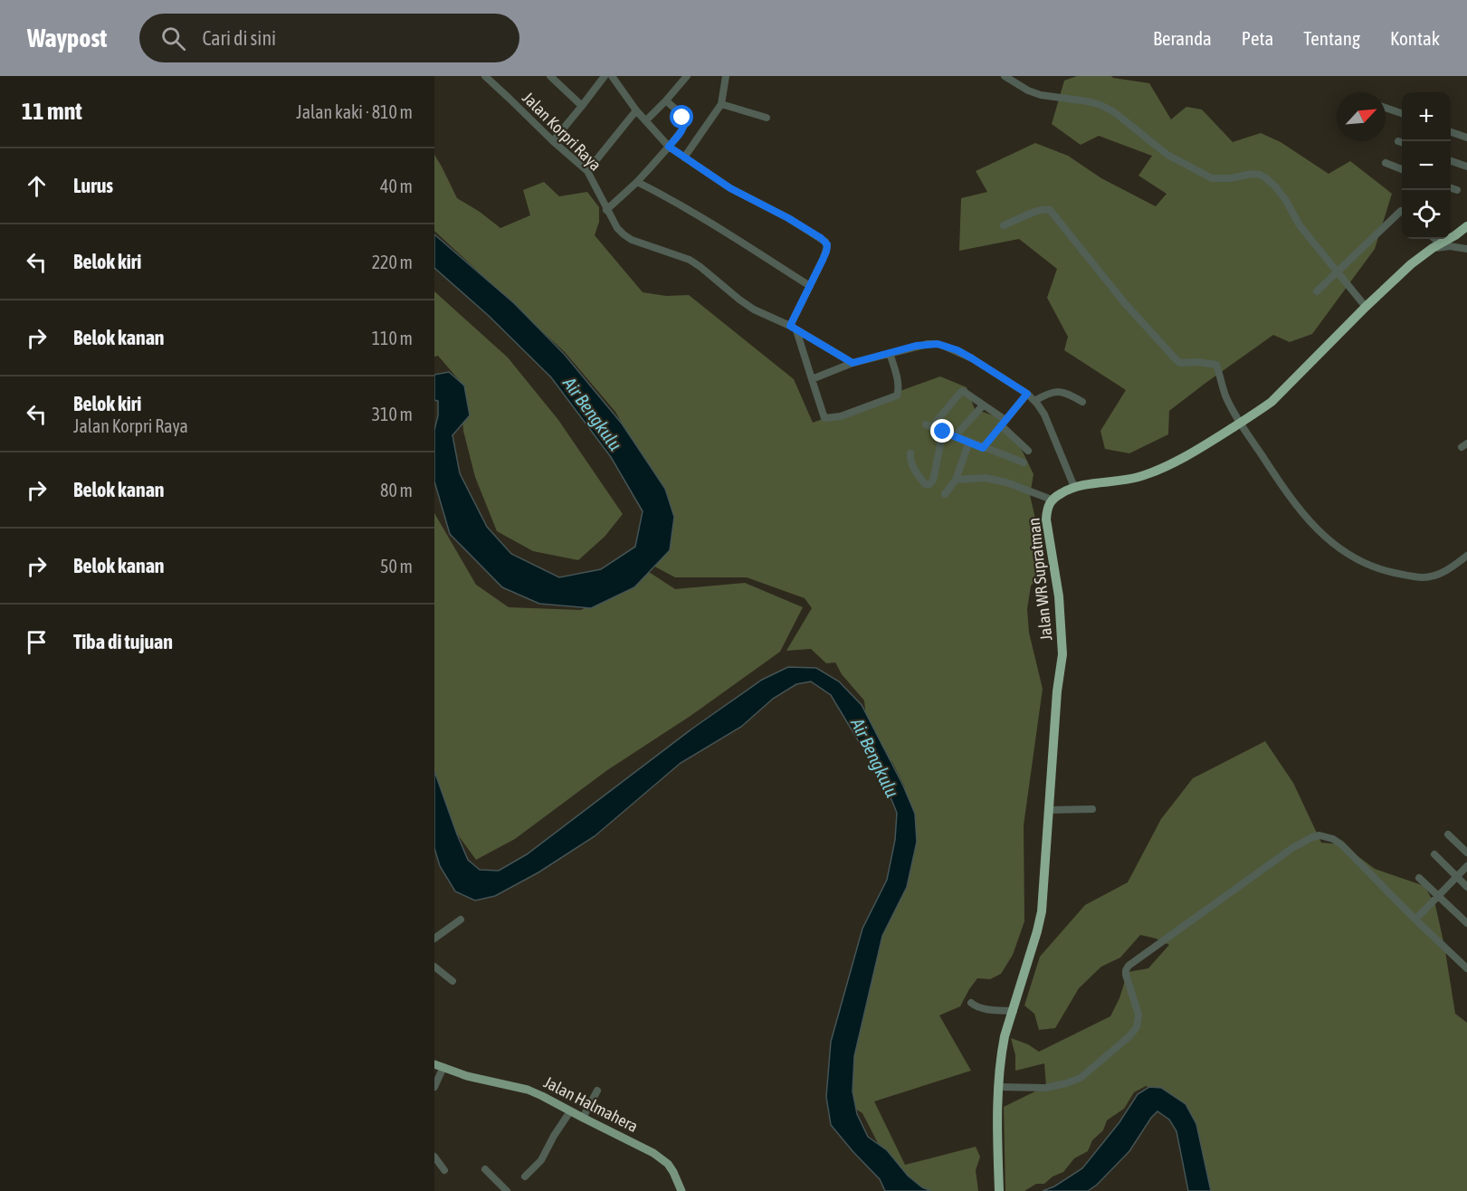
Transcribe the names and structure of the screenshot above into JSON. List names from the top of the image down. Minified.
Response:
{"streets":{"highway":["Jalan WR Supratman"],"main road":["Jalan Halmahera"],"street":["Jalan Korpri Raya"]},"water":["Air Bengkulu"],"north":"top right","page":{"header":"Waypost","search":"Cari di sini","nav":["Beranda","Peta","Tentang","Kontak"],"heading":["11 mnt","Jalan kaki · 810 m"],"map_buttons":["+","−"],"list":[["Lurus","40 m"],["Belok kiri","220 m"],["Belok kanan","110 m"],["Belok kiri","Jalan Korpri Raya","310 m"],["Belok kanan","80 m"],["Belok kanan","50 m"],"Tiba di tujuan"]}}
